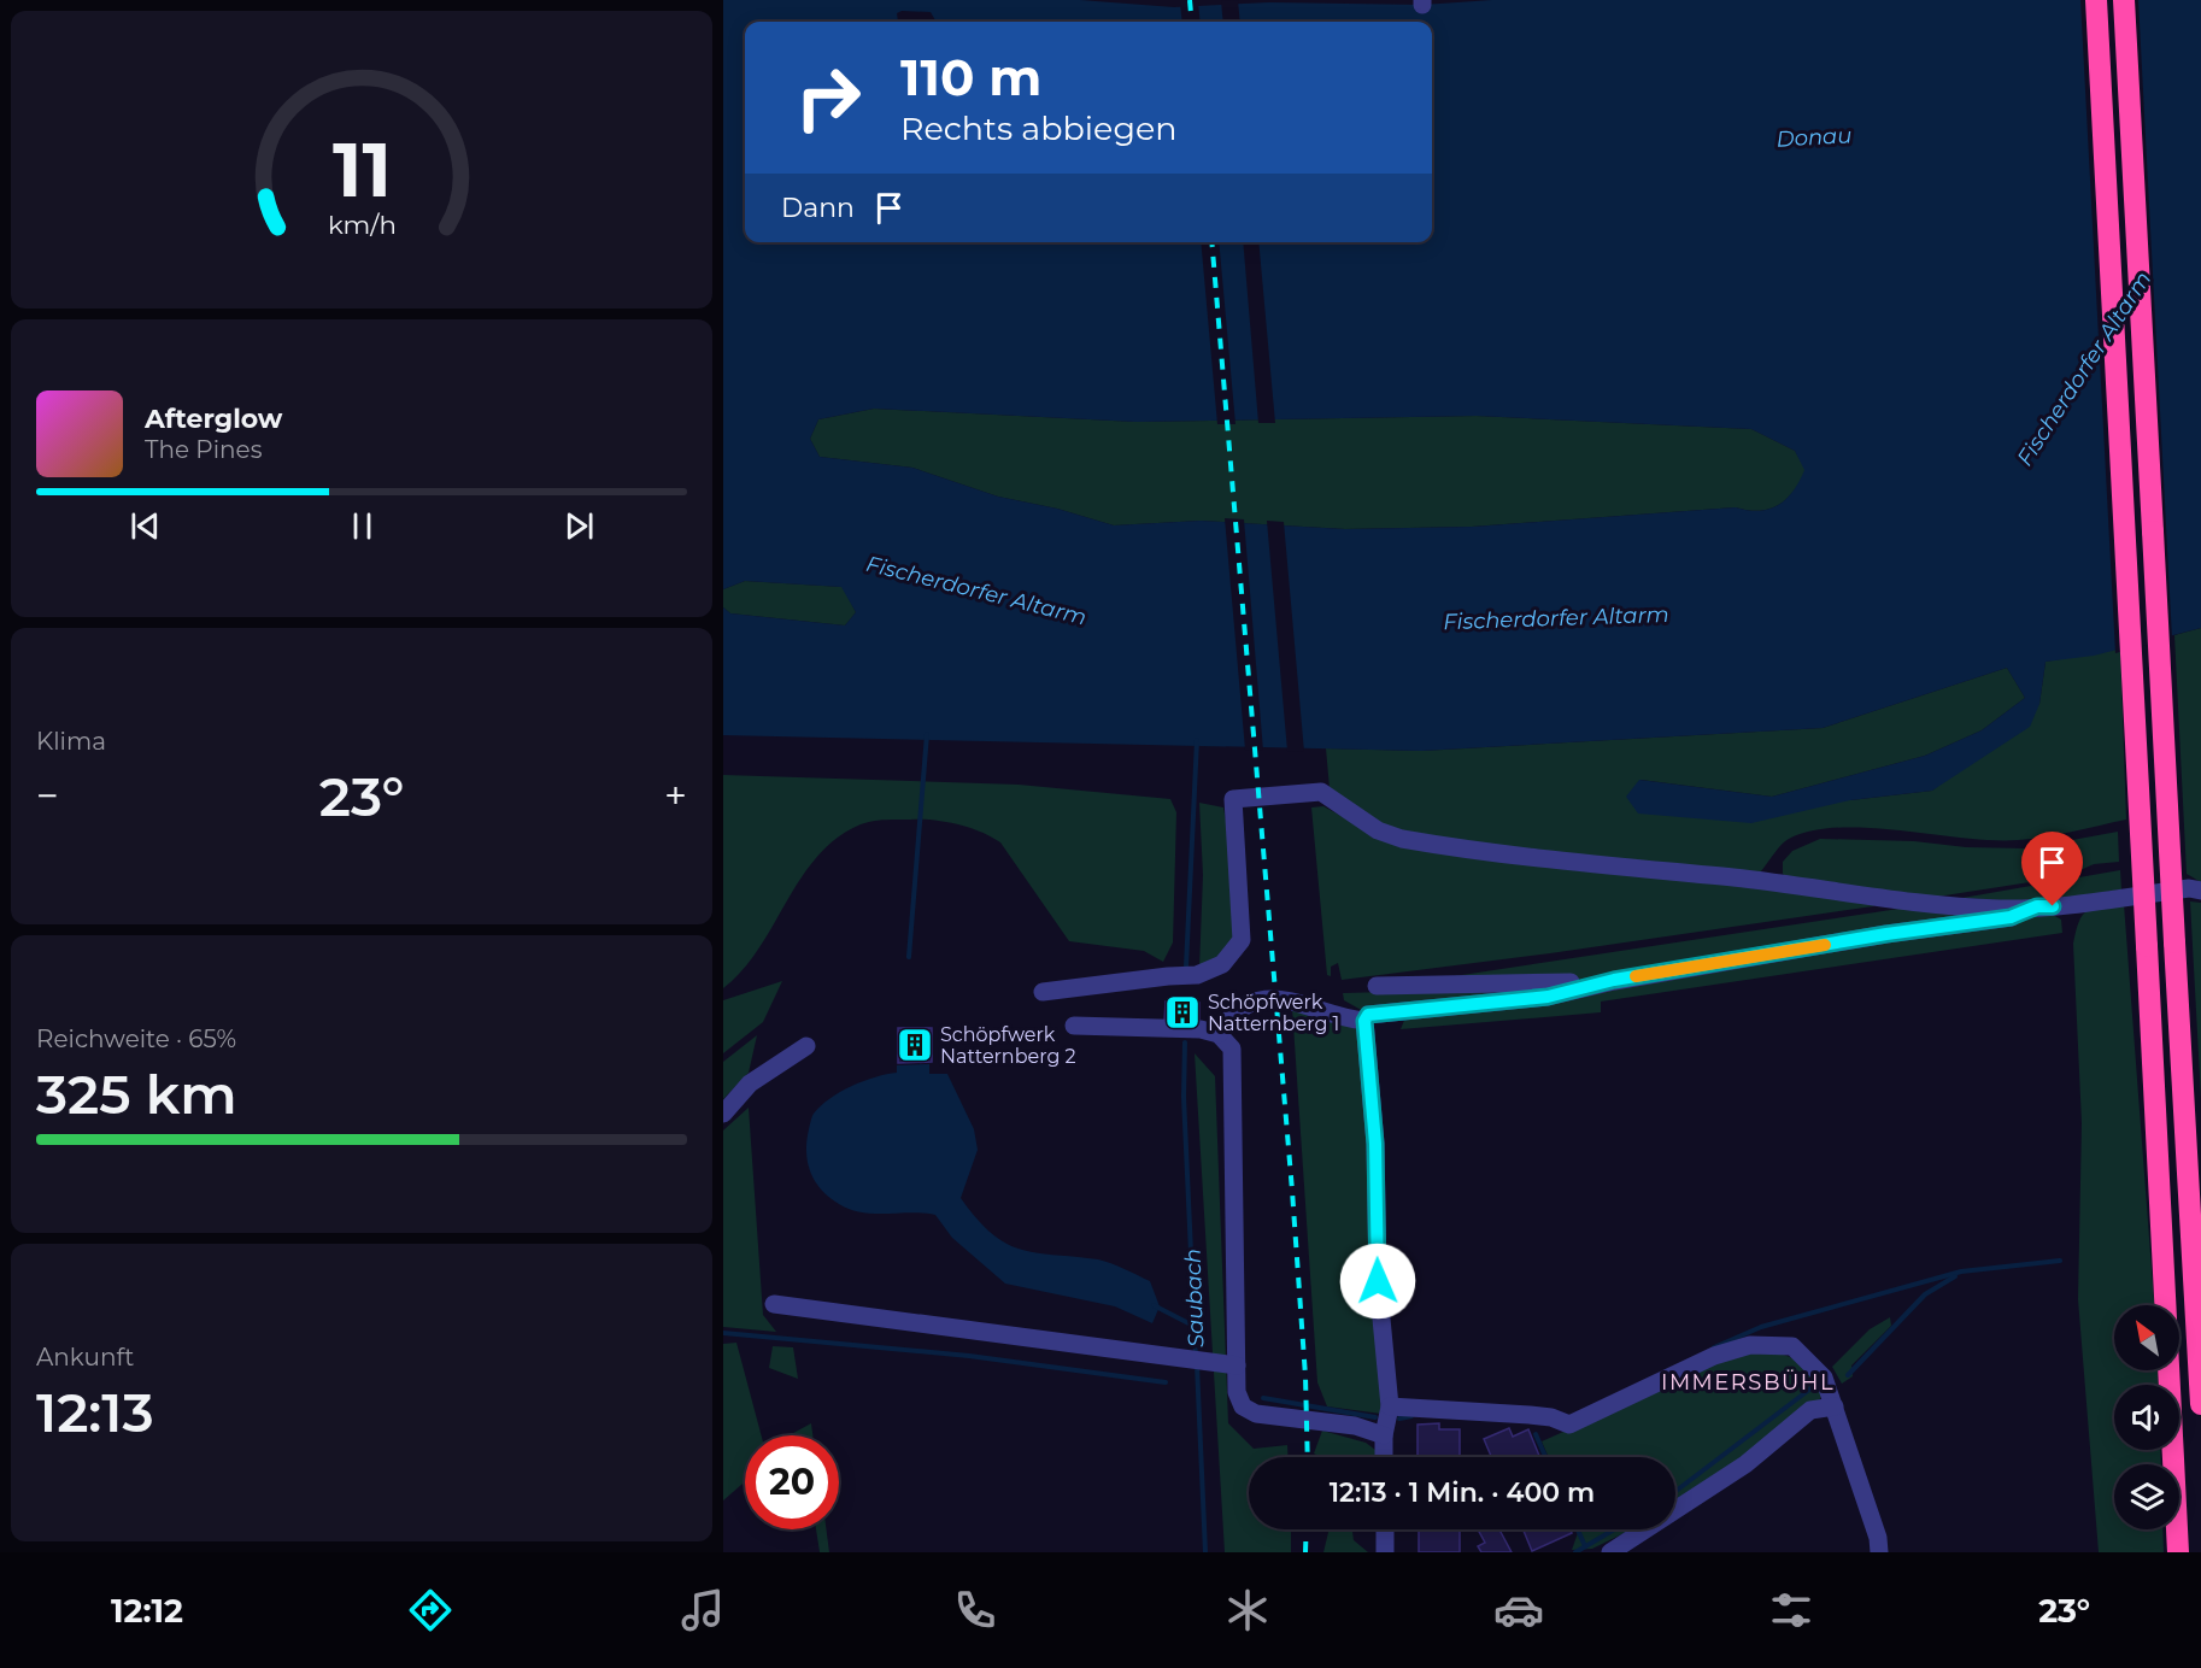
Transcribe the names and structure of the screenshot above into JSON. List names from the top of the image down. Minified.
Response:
{"districts":["IMMERSBÜHL"],"water":["Donau","Fischerdorfer Altarm","Saubach"],"places":{"building":["Schöpfwerk Natternberg 1","Schöpfwerk Natternberg 2"]},"north":"top left","page":{"turn":["110 m","Rechts abbiegen"],"then":"Dann","song":["Afterglow","The Pines"],"tile":["Klima",["Reichweite · 65%","325 km"],["Ankunft","12:13"]],"heat":["−","23°","+"],"limit":"20","trip":"12:13 · 1 Min. · 400 m","tabs":["12:12","23°"],"gauge":["11","km/h"]}}
